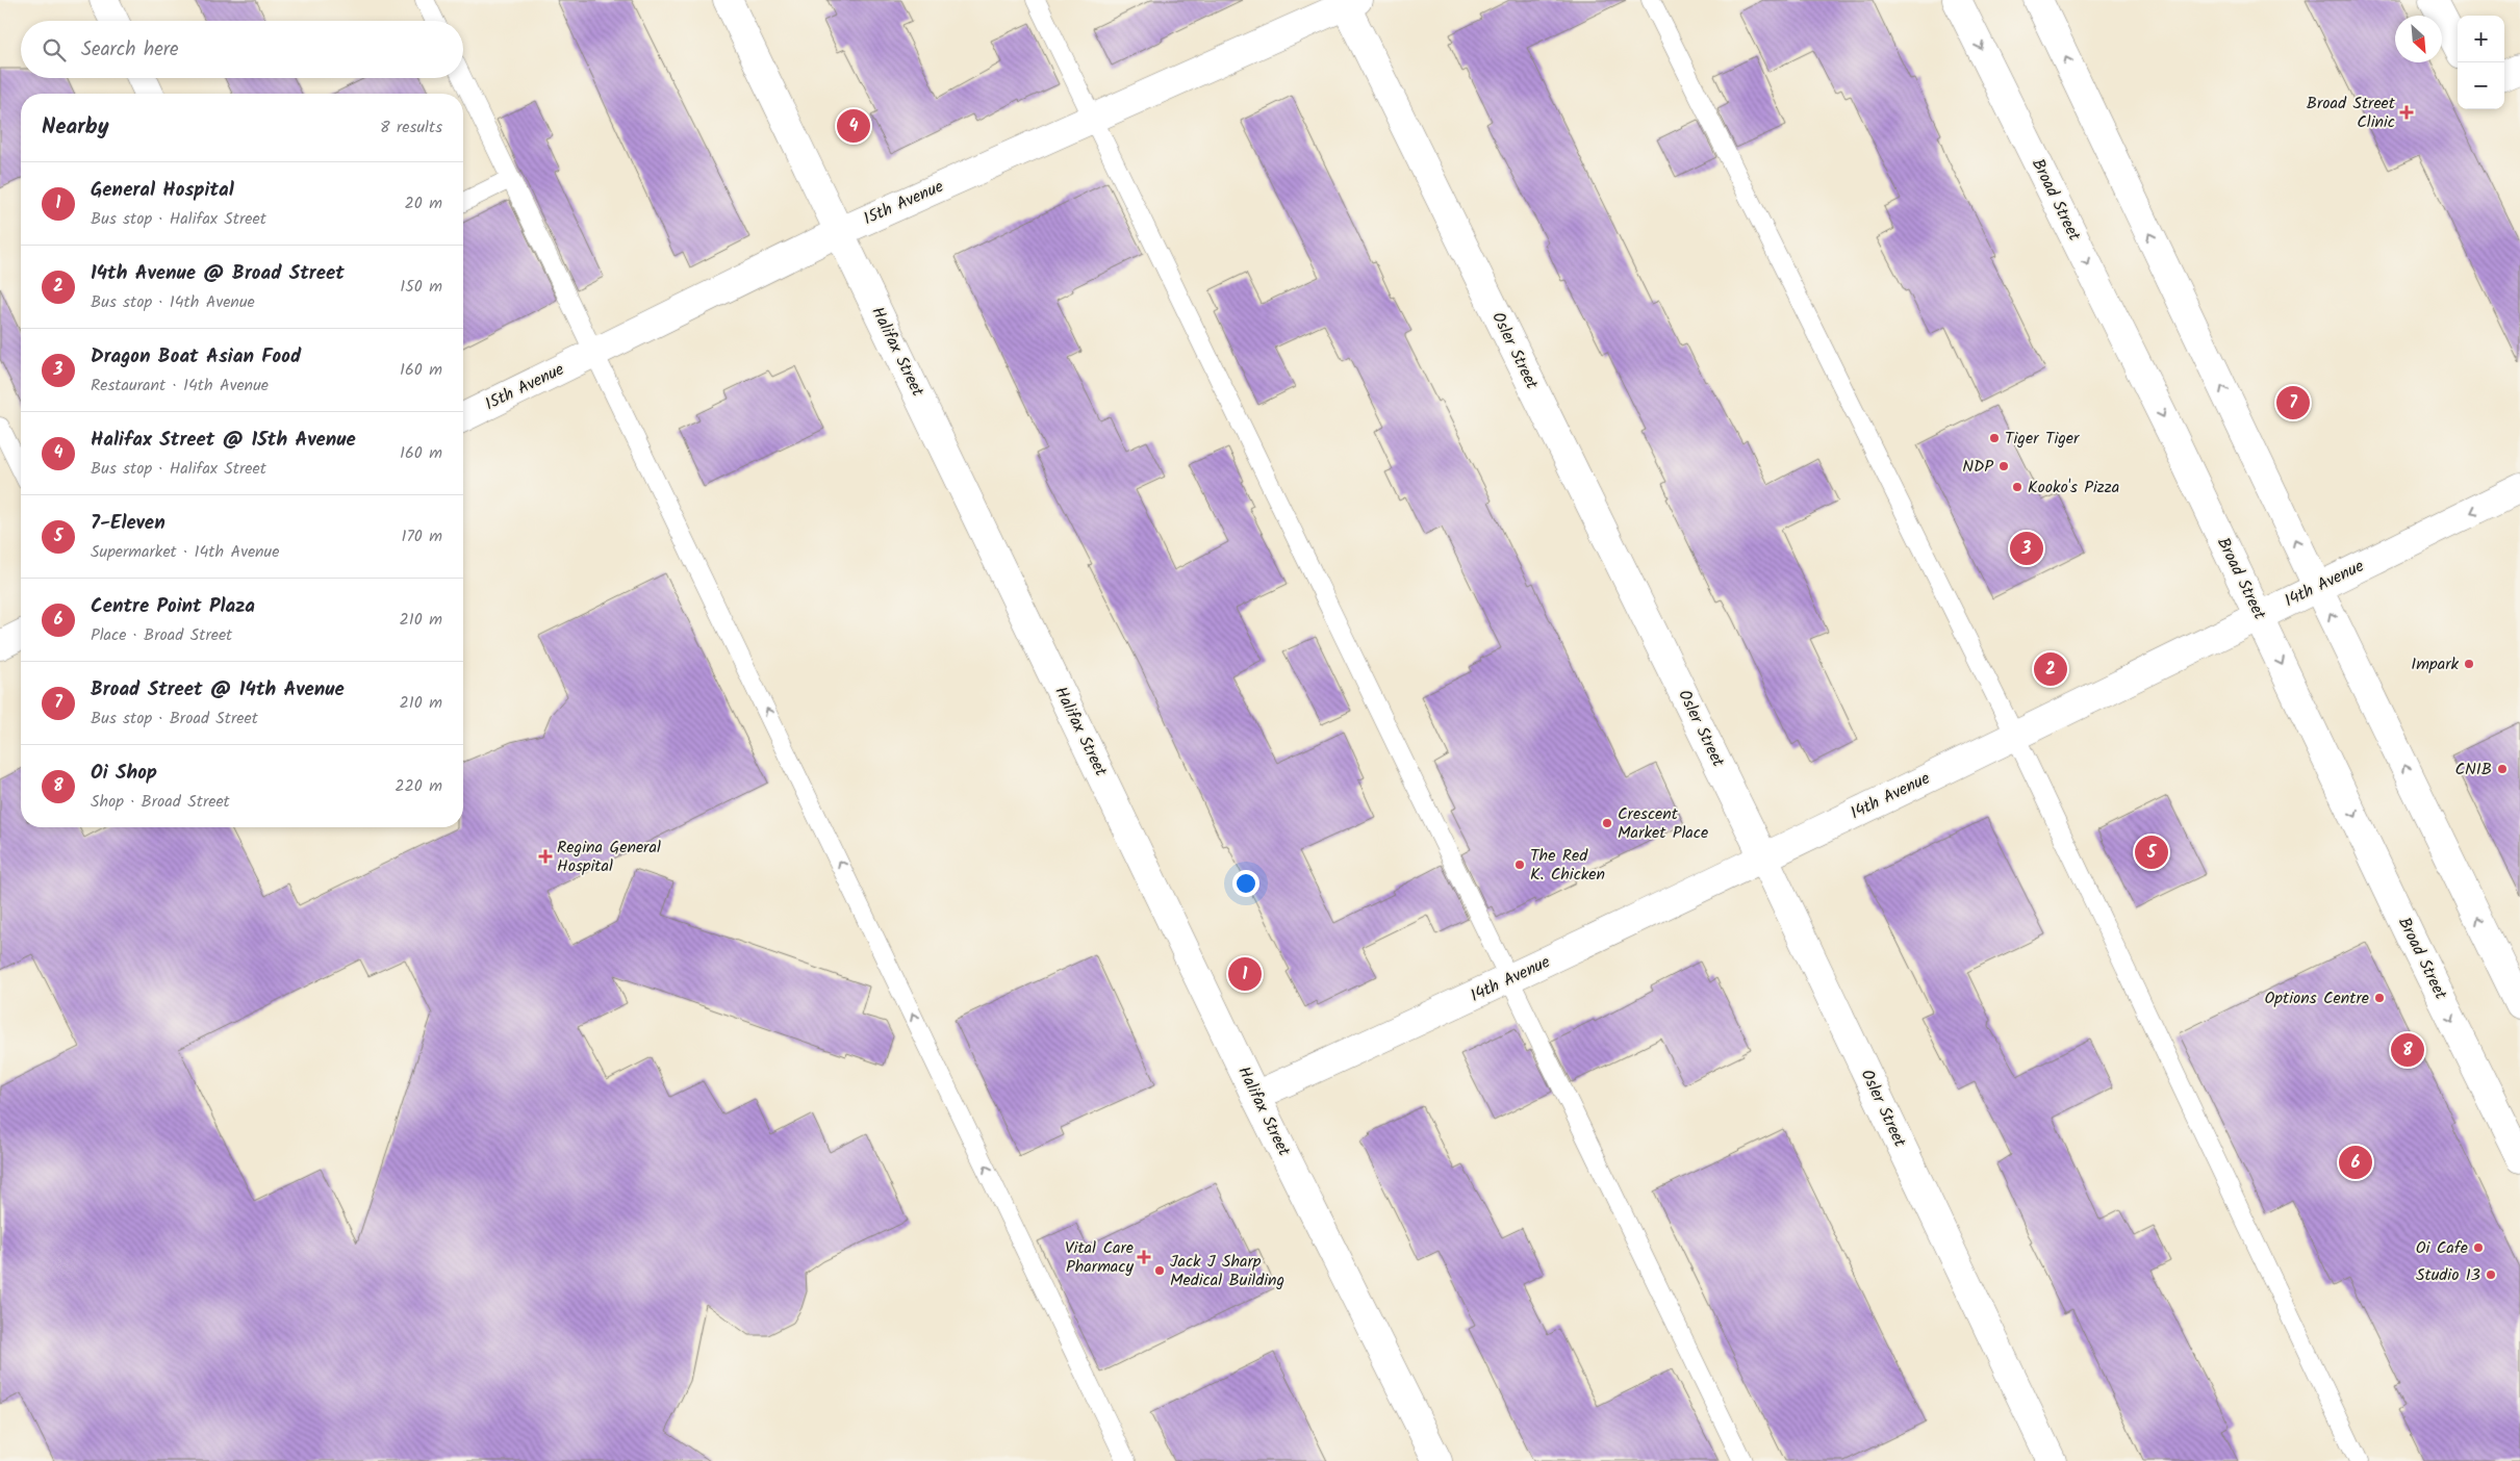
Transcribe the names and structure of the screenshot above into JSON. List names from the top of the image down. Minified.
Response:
{"streets":{"street":["Broad Street","15th Avenue","Osler Street","Halifax Street","14th Avenue"]},"crossings":[["Broad Street","14th Avenue"],["15th Avenue","Osler Street"],["15th Avenue","Halifax Street"],["Osler Street","14th Avenue"],["Halifax Street","14th Avenue"]],"places":{"health":["Broad Street Clinic","Regina General Hospital","Vital Care Pharmacy"],"other":["Tiger Tiger","NDP","Kooko's Pizza","Impark","CNIB","Crescent Market Place","The Red K. Chicken","Options Centre","Oi Cafe","Jack J Sharp Medical Building","Studio 13"]},"north":"bottom right","page":{"map_buttons":["+","−"],"search":"Search here","heading":["Nearby","8 results"],"pins":["4","7","3","2","5","1","8","6"],"list":[{"mark":"1","name":"General Hospital","note":"Bus stop · Halifax Street","value":"20 m"},{"mark":"2","name":"14th Avenue @ Broad Street","note":"Bus stop · 14th Avenue","value":"150 m"},{"mark":"3","name":"Dragon Boat Asian Food","note":"Restaurant · 14th Avenue","value":"160 m"},{"mark":"4","name":"Halifax Street @ 15th Avenue","note":"Bus stop · Halifax Street","value":"160 m"},{"mark":"5","name":"7-Eleven","note":"Supermarket · 14th Avenue","value":"170 m"},{"mark":"6","name":"Centre Point Plaza","note":"Place · Broad Street","value":"210 m"},{"mark":"7","name":"Broad Street @ 14th Avenue","note":"Bus stop · Broad Street","value":"210 m"},{"mark":"8","name":"Oi Shop","note":"Shop · Broad Street","value":"220 m"}]}}
